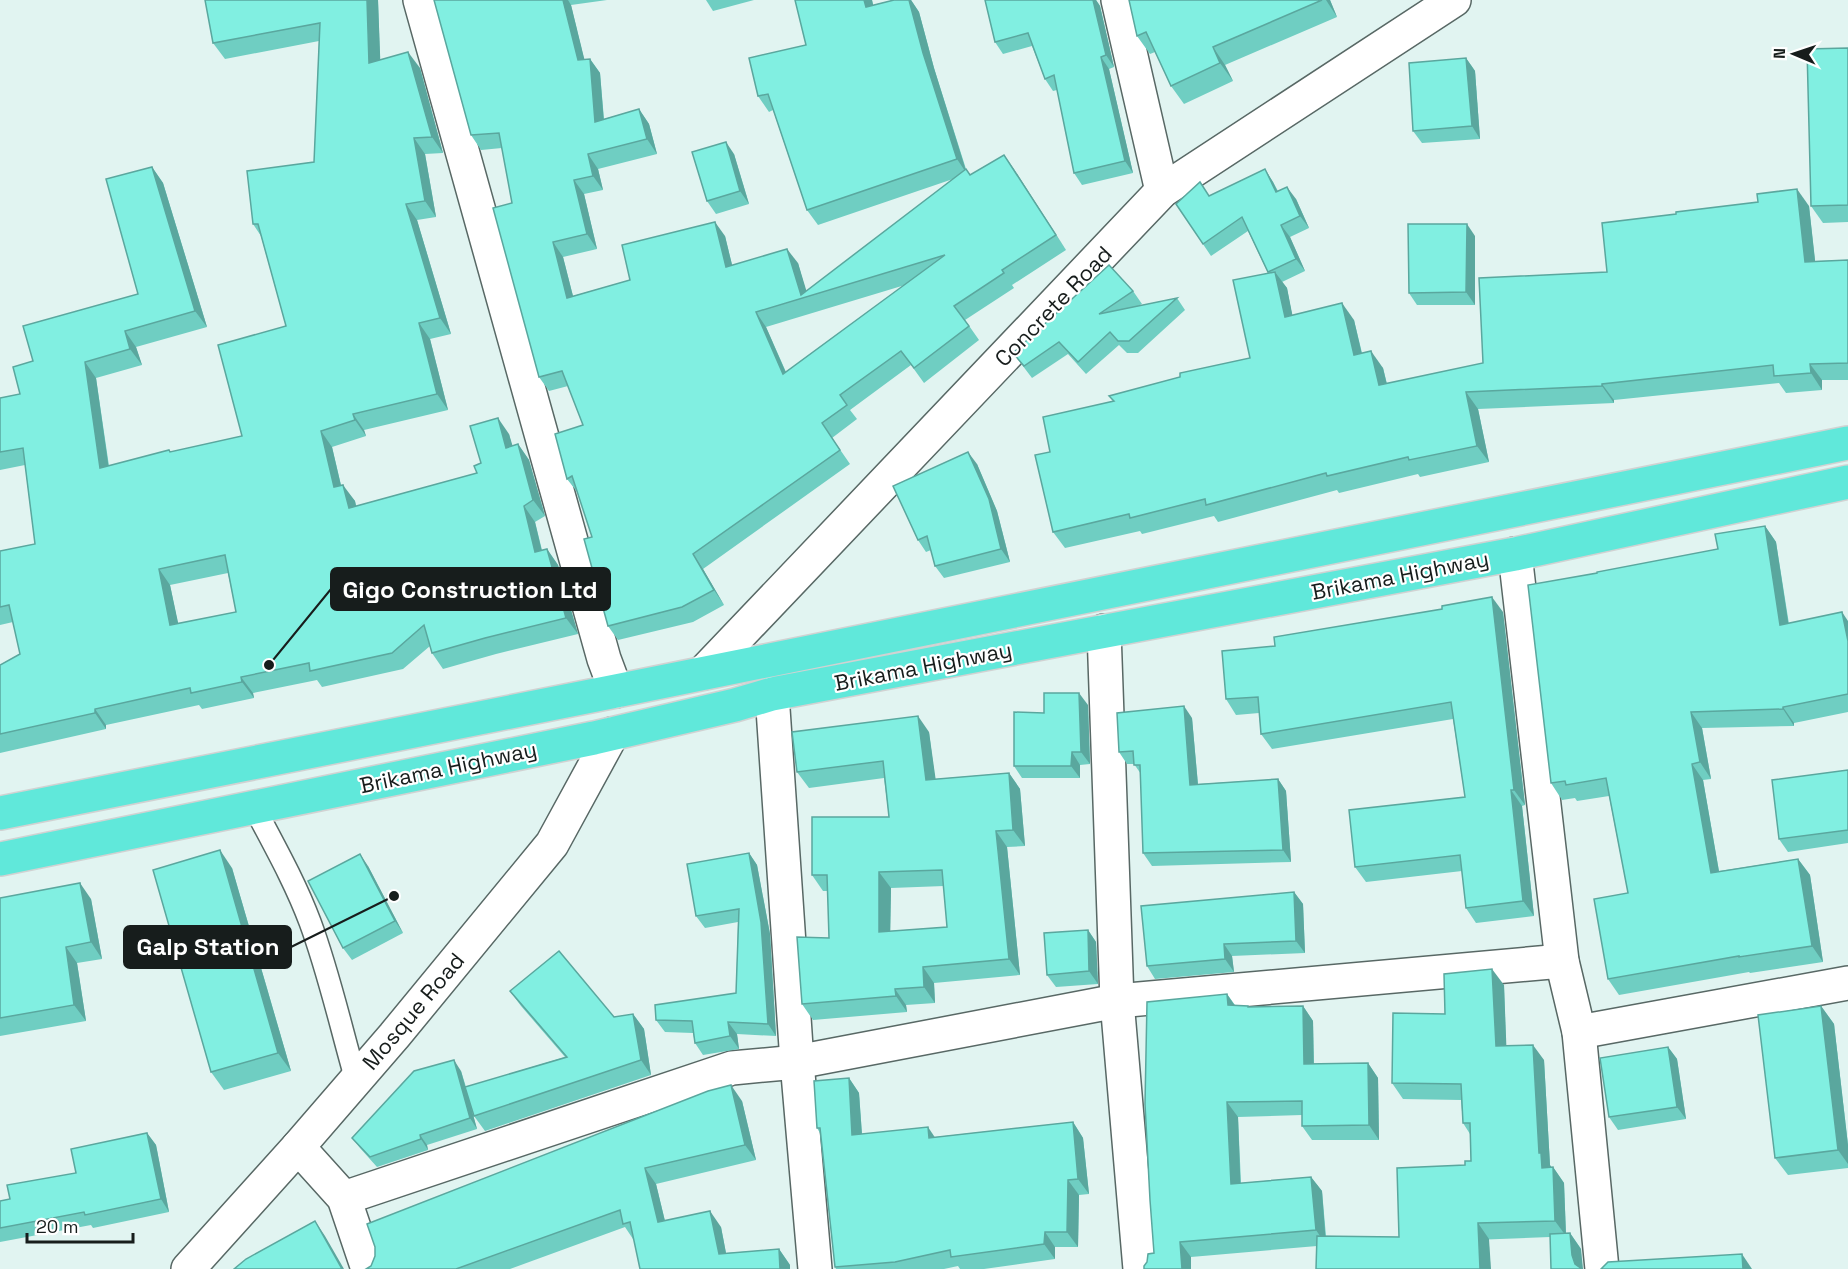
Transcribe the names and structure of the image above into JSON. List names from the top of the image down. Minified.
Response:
{"streets":{"highway":["Brikama Highway"],"street":["Concrete Road","Mosque Road"]},"crossings":[["Concrete Road","Brikama Highway"],["Brikama Highway","Mosque Road"]],"places":["Gigo Construction Ltd","Galp Station"],"scale_bar":"20 m","north":"left"}
